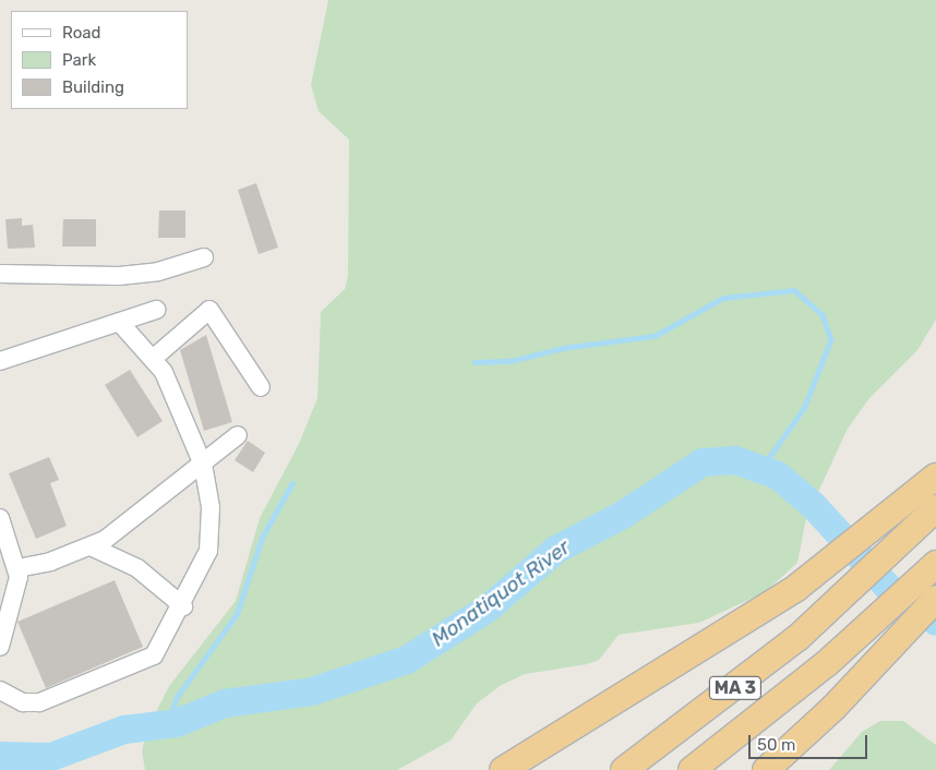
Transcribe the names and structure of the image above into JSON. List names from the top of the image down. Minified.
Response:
{"streets":{"highway":["MA 3"]},"water":["Monatiquot River"],"legend":["Road","Park","Building"],"scale_bar":"50 m"}
